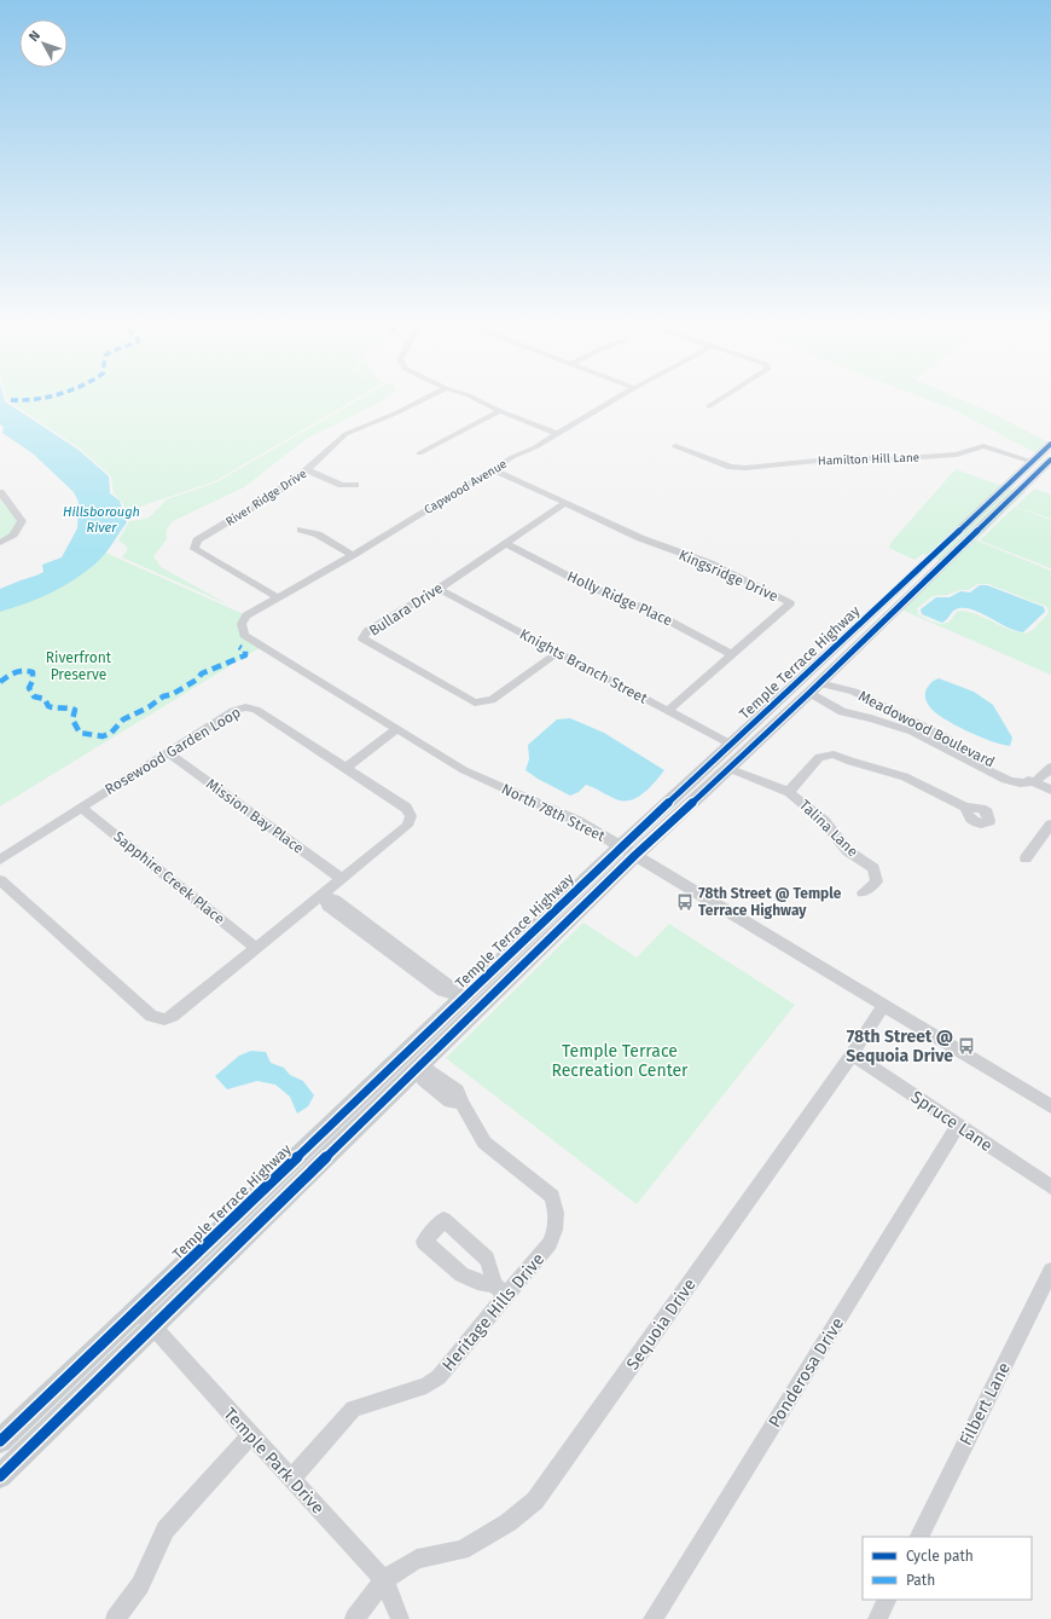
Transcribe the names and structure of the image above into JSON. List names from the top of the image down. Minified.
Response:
{"streets":{"main road":["Temple Terrace Highway"],"street":["Hamilton Hill Lane","Capwood Avenue","River Ridge Drive","Kingsridge Drive","Holly Ridge Place","Bullara Drive","Knights Branch Street","Meadowood Boulevard","Rosewood Garden Loop","North 78th Street","Mission Bay Place","Talina Lane","Sapphire Creek Place","Spruce Lane","Heritage Hills Drive","Sequoia Drive","Ponderosa Drive","Filbert Lane","Temple Park Drive"]},"crossings":[["Hamilton Hill Lane","Temple Terrace Highway"],["Capwood Avenue","River Ridge Drive"],["Capwood Avenue","Kingsridge Drive"],["Capwood Avenue","North 78th Street"],["Kingsridge Drive","Holly Ridge Place"],["Kingsridge Drive","Bullara Drive"],["Kingsridge Drive","Knights Branch Street"],["Holly Ridge Place","Bullara Drive"],["Bullara Drive","Knights Branch Street"],["Temple Terrace Highway","Knights Branch Street"],["Temple Terrace Highway","Meadowood Boulevard"],["Temple Terrace Highway","North 78th Street"],["Temple Terrace Highway","Talina Lane"],["Temple Terrace Highway","Heritage Hills Drive"],["Temple Terrace Highway","Temple Park Drive"],["Rosewood Garden Loop","Mission Bay Place"],["Rosewood Garden Loop","Sapphire Creek Place"],["North 78th Street","Sequoia Drive"],["Spruce Lane","Sequoia Drive"],["Spruce Lane","Ponderosa Drive"],["Heritage Hills Drive","Temple Park Drive"],["Sequoia Drive","Temple Park Drive"]],"water":["Hillsborough River"],"parks":["Riverfront Preserve","Temple Terrace Recreation Center"],"places":{"bus stop":["78th Street @ Temple Terrace Highway","78th Street @ Sequoia Drive"]},"legend":["Cycle path","Path"],"north":"top left"}
